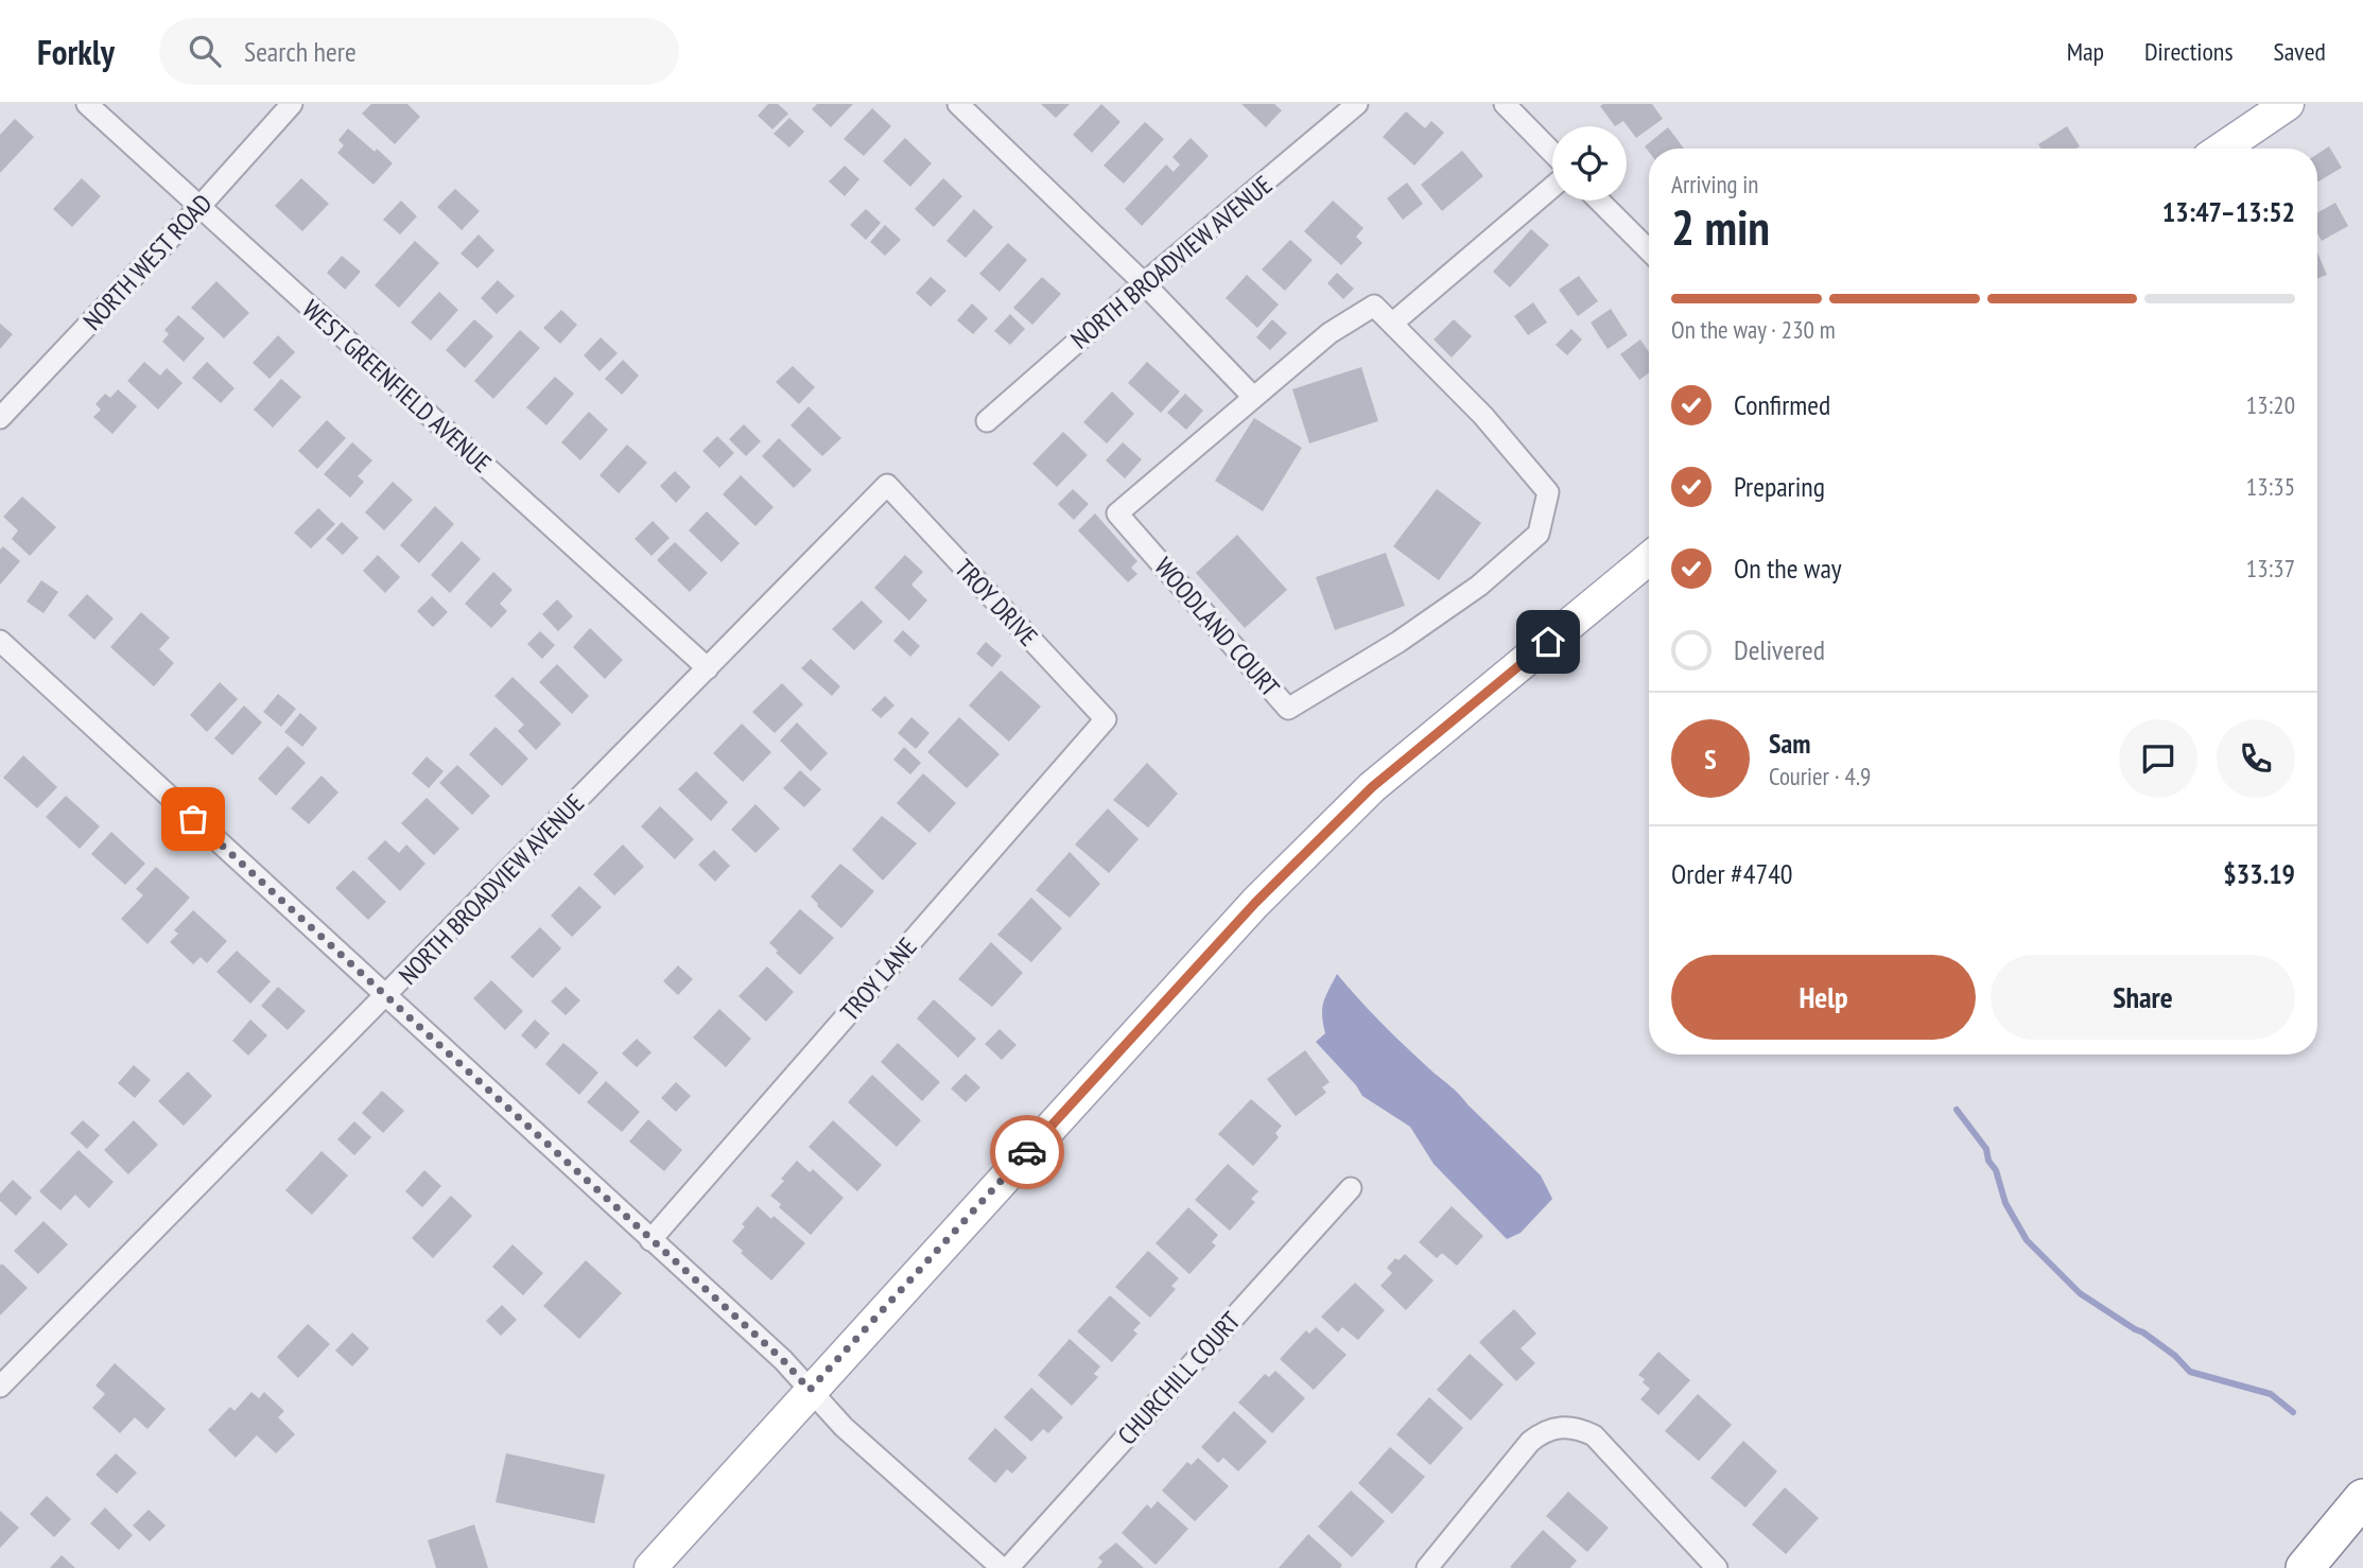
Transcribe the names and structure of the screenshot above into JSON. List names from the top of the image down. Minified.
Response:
{"streets":{"street":["NORTH WEST ROAD","NORTH BROADVIEW AVENUE","WEST GREENFIELD AVENUE","TROY DRIVE","WOODLAND COURT","TROY LANE","CHURCHILL COURT"]},"crossings":[["NORTH WEST ROAD","WEST GREENFIELD AVENUE"],["NORTH BROADVIEW AVENUE","WEST GREENFIELD AVENUE"],["NORTH BROADVIEW AVENUE","TROY DRIVE"],["TROY DRIVE","TROY LANE"]],"page":{"header":"Forkly","search":"Search here","nav":["Map","Directions","Saved"],"heading":["2 min","Arriving in","13:47–13:52"],"panel":["Sam","Courier · 4.9","Order #4740","$33.19"],"bar":"On the way · 230 m","list":[["Confirmed","13:20"],["Preparing","13:35"],["On the way","13:37"],"Delivered"],"round":"S","buttons":["Help","Share"]}}
